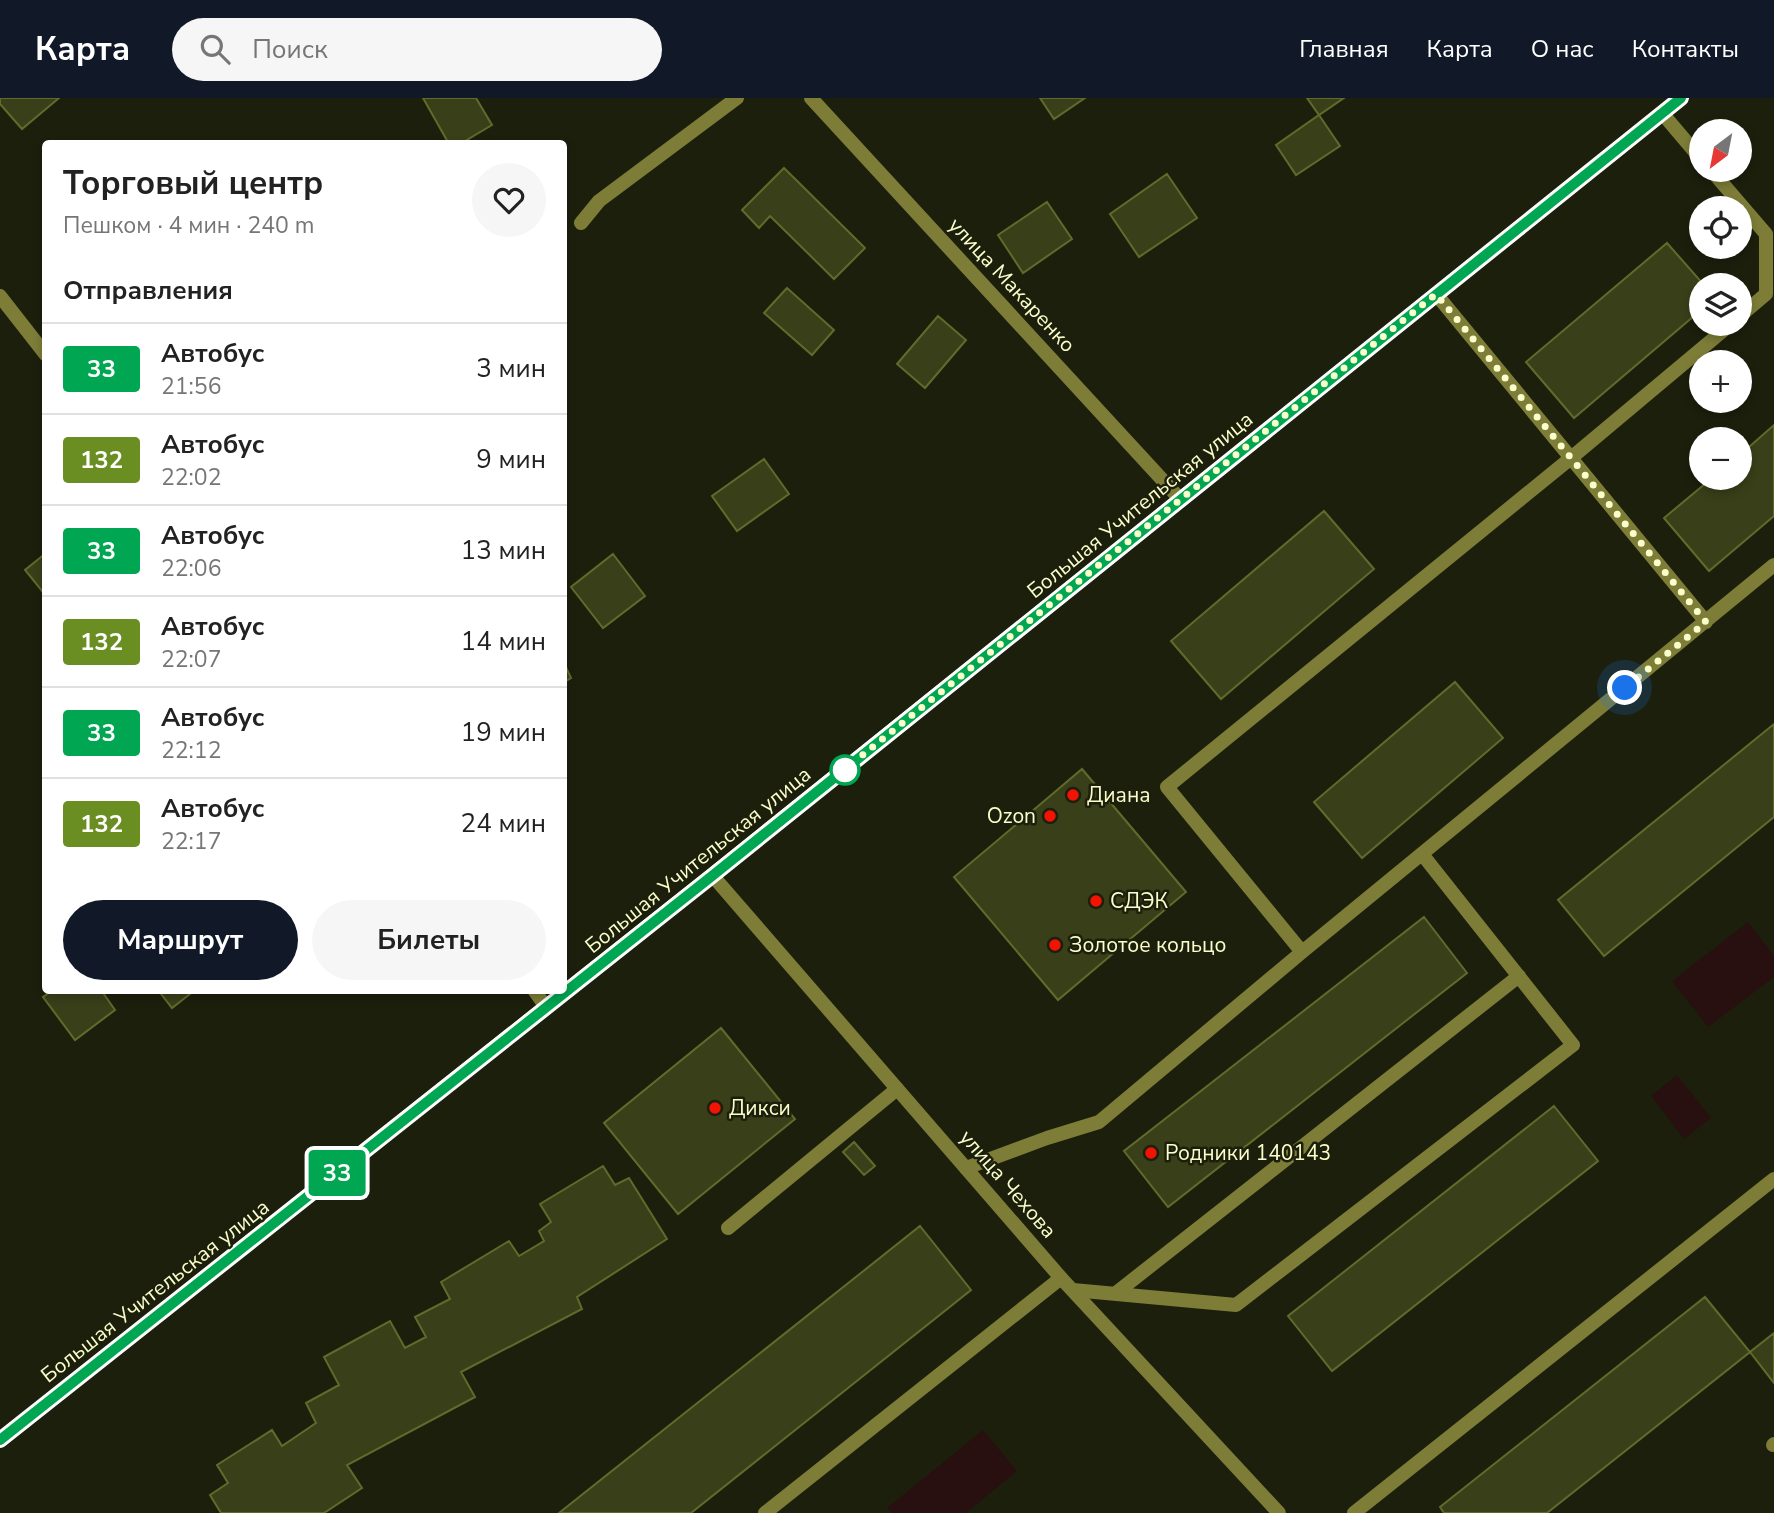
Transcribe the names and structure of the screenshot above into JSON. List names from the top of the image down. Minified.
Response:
{"streets":{"main road":["Большая Учительская улица"],"street":["улица Макаренко","улица Чехова"]},"crossings":[["улица Макаренко","Большая Учительская улица"],["Большая Учительская улица","улица Чехова"]],"places":["Диана","Ozon","СДЭК","Золотое кольцо","Дикси","Родники 140143"],"lines":["bus line 33"],"north":"bottom left","page":{"header":"Карта","search":"Поиск","nav":["Главная","Карта","О нас","Контакты"],"on_map":"33","map_buttons":["+","−"],"heading":[["Торговый центр","Пешком · 4 мин · 240 m"],"Отправления"],"list":[{"mark":"33","name":"Автобус","note":"21:56","value":"3 мин"},{"mark":"132","name":"Автобус","note":"22:02","value":"9 мин"},{"mark":"33","name":"Автобус","note":"22:06","value":"13 мин"},{"mark":"132","name":"Автобус","note":"22:07","value":"14 мин"},{"mark":"33","name":"Автобус","note":"22:12","value":"19 мин"},{"mark":"132","name":"Автобус","note":"22:17","value":"24 мин"}],"buttons":["Маршрут","Билеты"]}}
